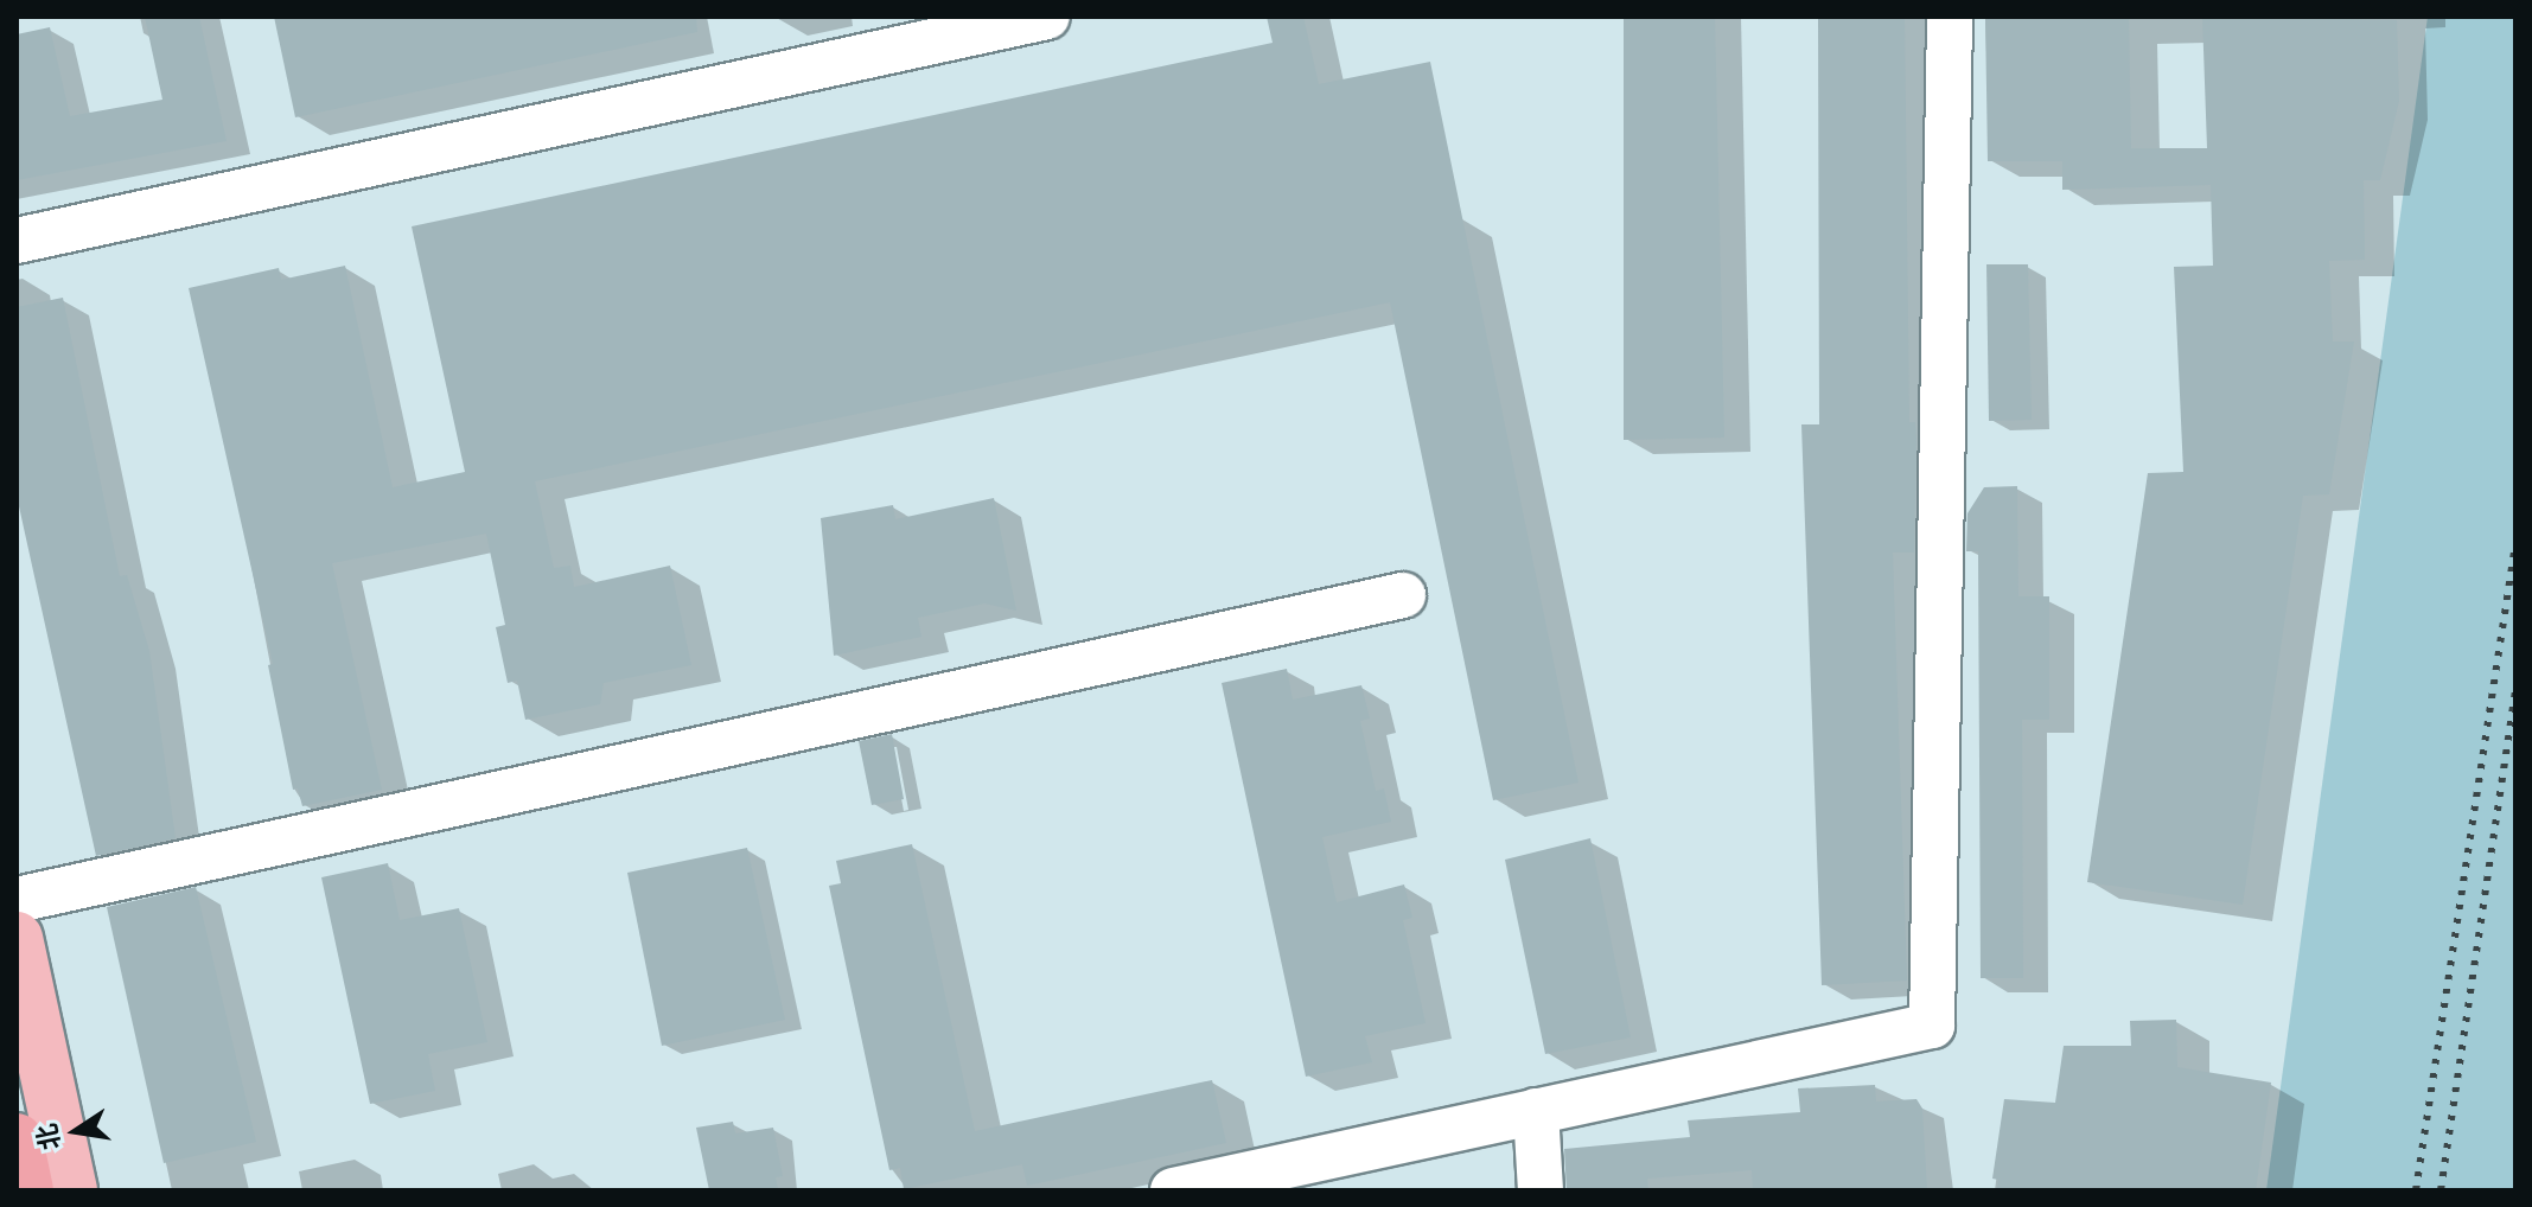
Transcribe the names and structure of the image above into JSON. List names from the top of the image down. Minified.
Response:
{"north":"left"}
